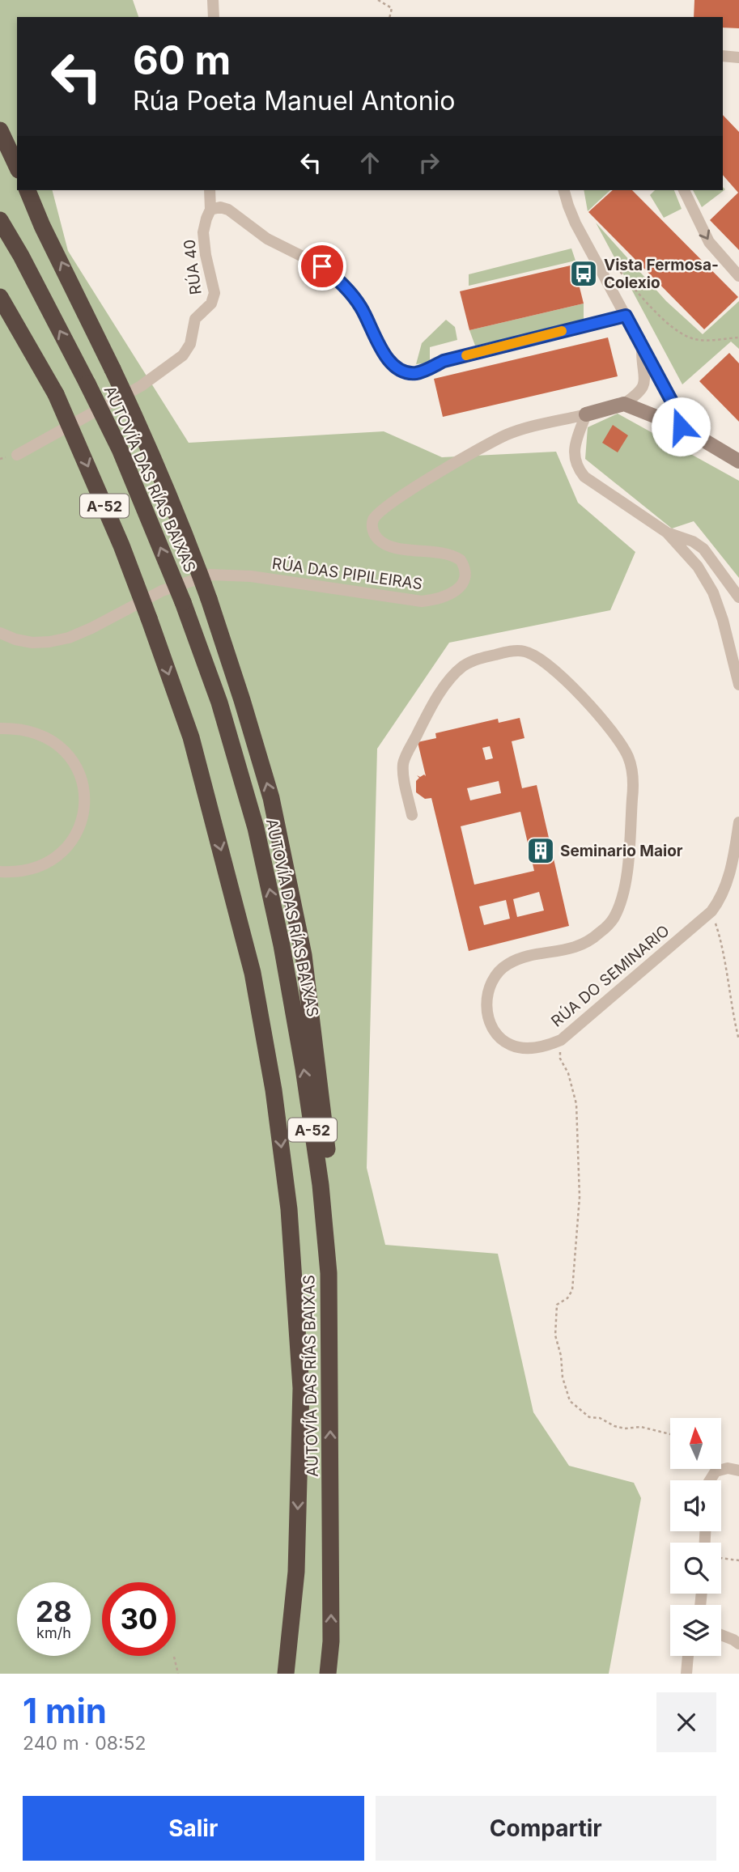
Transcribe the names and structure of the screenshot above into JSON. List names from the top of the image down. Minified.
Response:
{"streets":{"highway":["AUTOVÍA DAS RÍAS BAIXAS","A-52"],"street":["RÚA 40","RÚA DAS PIPILEIRAS","RÚA DO SEMINARIO"]},"places":{"bus stop":["Vista Fermosa- Colexio"],"building":["Seminario Maior"]},"north":"top","page":{"turn":["60 m","Rúa Poeta Manuel Antonio"],"speed":"28 km/h","limit":"30","heading":["1 min","240 m · 08:52"],"buttons":["Salir","Compartir"]}}
